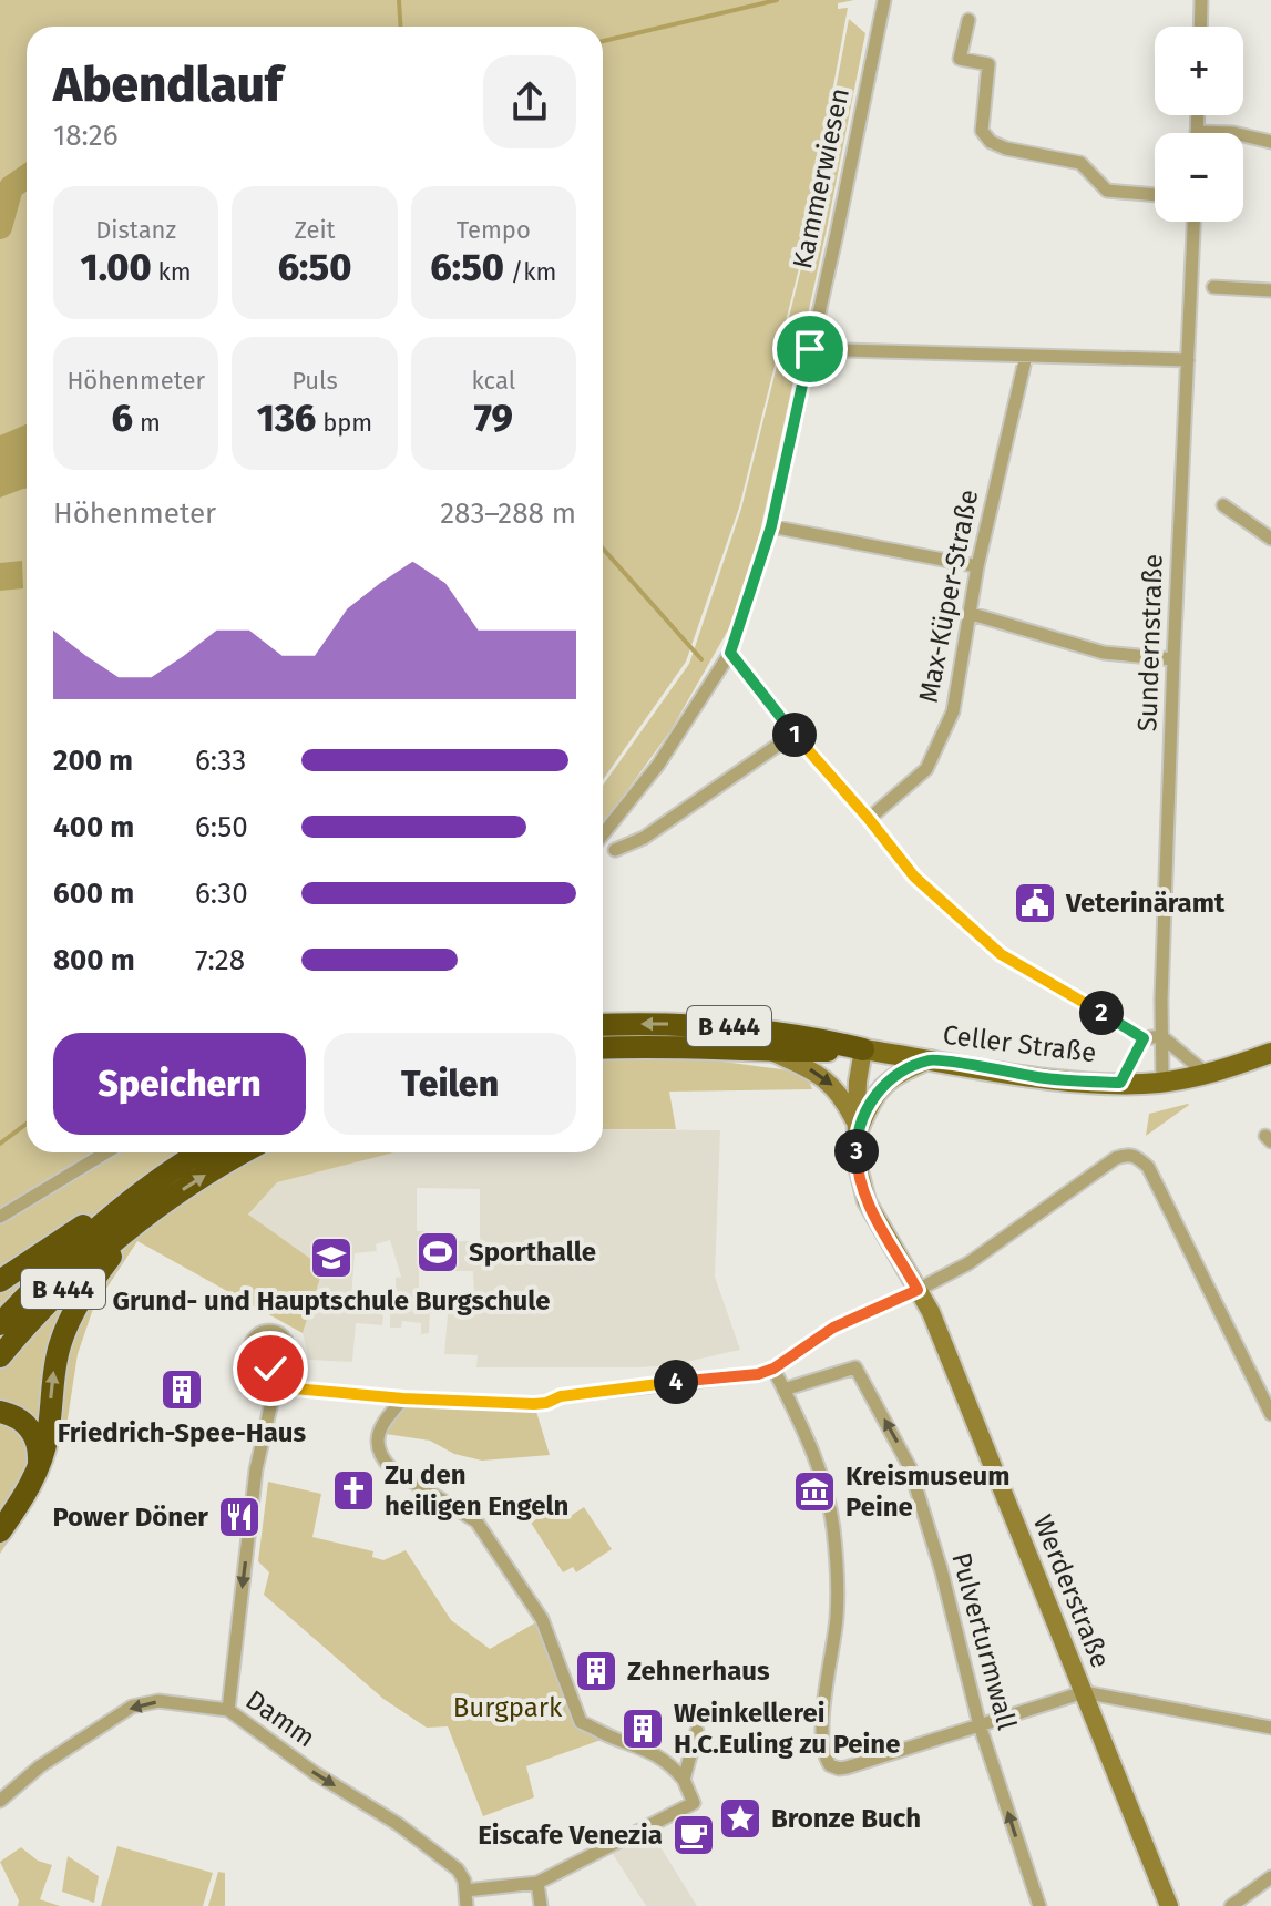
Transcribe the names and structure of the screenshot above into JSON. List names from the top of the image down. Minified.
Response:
{"streets":{"highway":["B 444"],"main road":["Celler Straße"],"street":["Kammerwiesen","Max-Küper-Straße","Sundernstraße","Werderstraße","Pulverturmwall","Damm"]},"crossings":[["Sundernstraße","Celler Straße"],["B 444","Celler Straße"],["B 444","Werderstraße"],["Celler Straße","Werderstraße"]],"one_way":["Pulverturmwall"],"parks":["Burgpark"],"places":{"public building":["Veterinäramt"],"sports":["Sporthalle"],"school or university":["Grund- und Hauptschule Burgschule"],"building":["Friedrich-Spee-Haus","Zehnerhaus","Weinkellerei H.C.Euling zu Peine"],"church":["Zu den heiligen Engeln"],"museum":["Kreismuseum Peine"],"restaurant":["Power Döner"],"place":["Bronze Buch"],"cafe":["Eiscafe Venezia"]},"page":{"map_buttons":["+","−"],"heading":["Abendlauf","18:26"],"stats":[["Distanz","1.00 km"],["Zeit","6:50"],["Tempo","6:50 /km"],["Höhenmeter","6 m"],["Puls","136 bpm"],["kcal","79"]],"chart":["Höhenmeter","283–288 m"],"pins":["1","2","3","4"],"list":[{"name":"200 m","note":"6:33"},{"name":"400 m","note":"6:50"},{"name":"600 m","note":"6:30"},{"name":"800 m","note":"7:28"}],"buttons":["Speichern","Teilen"]}}
